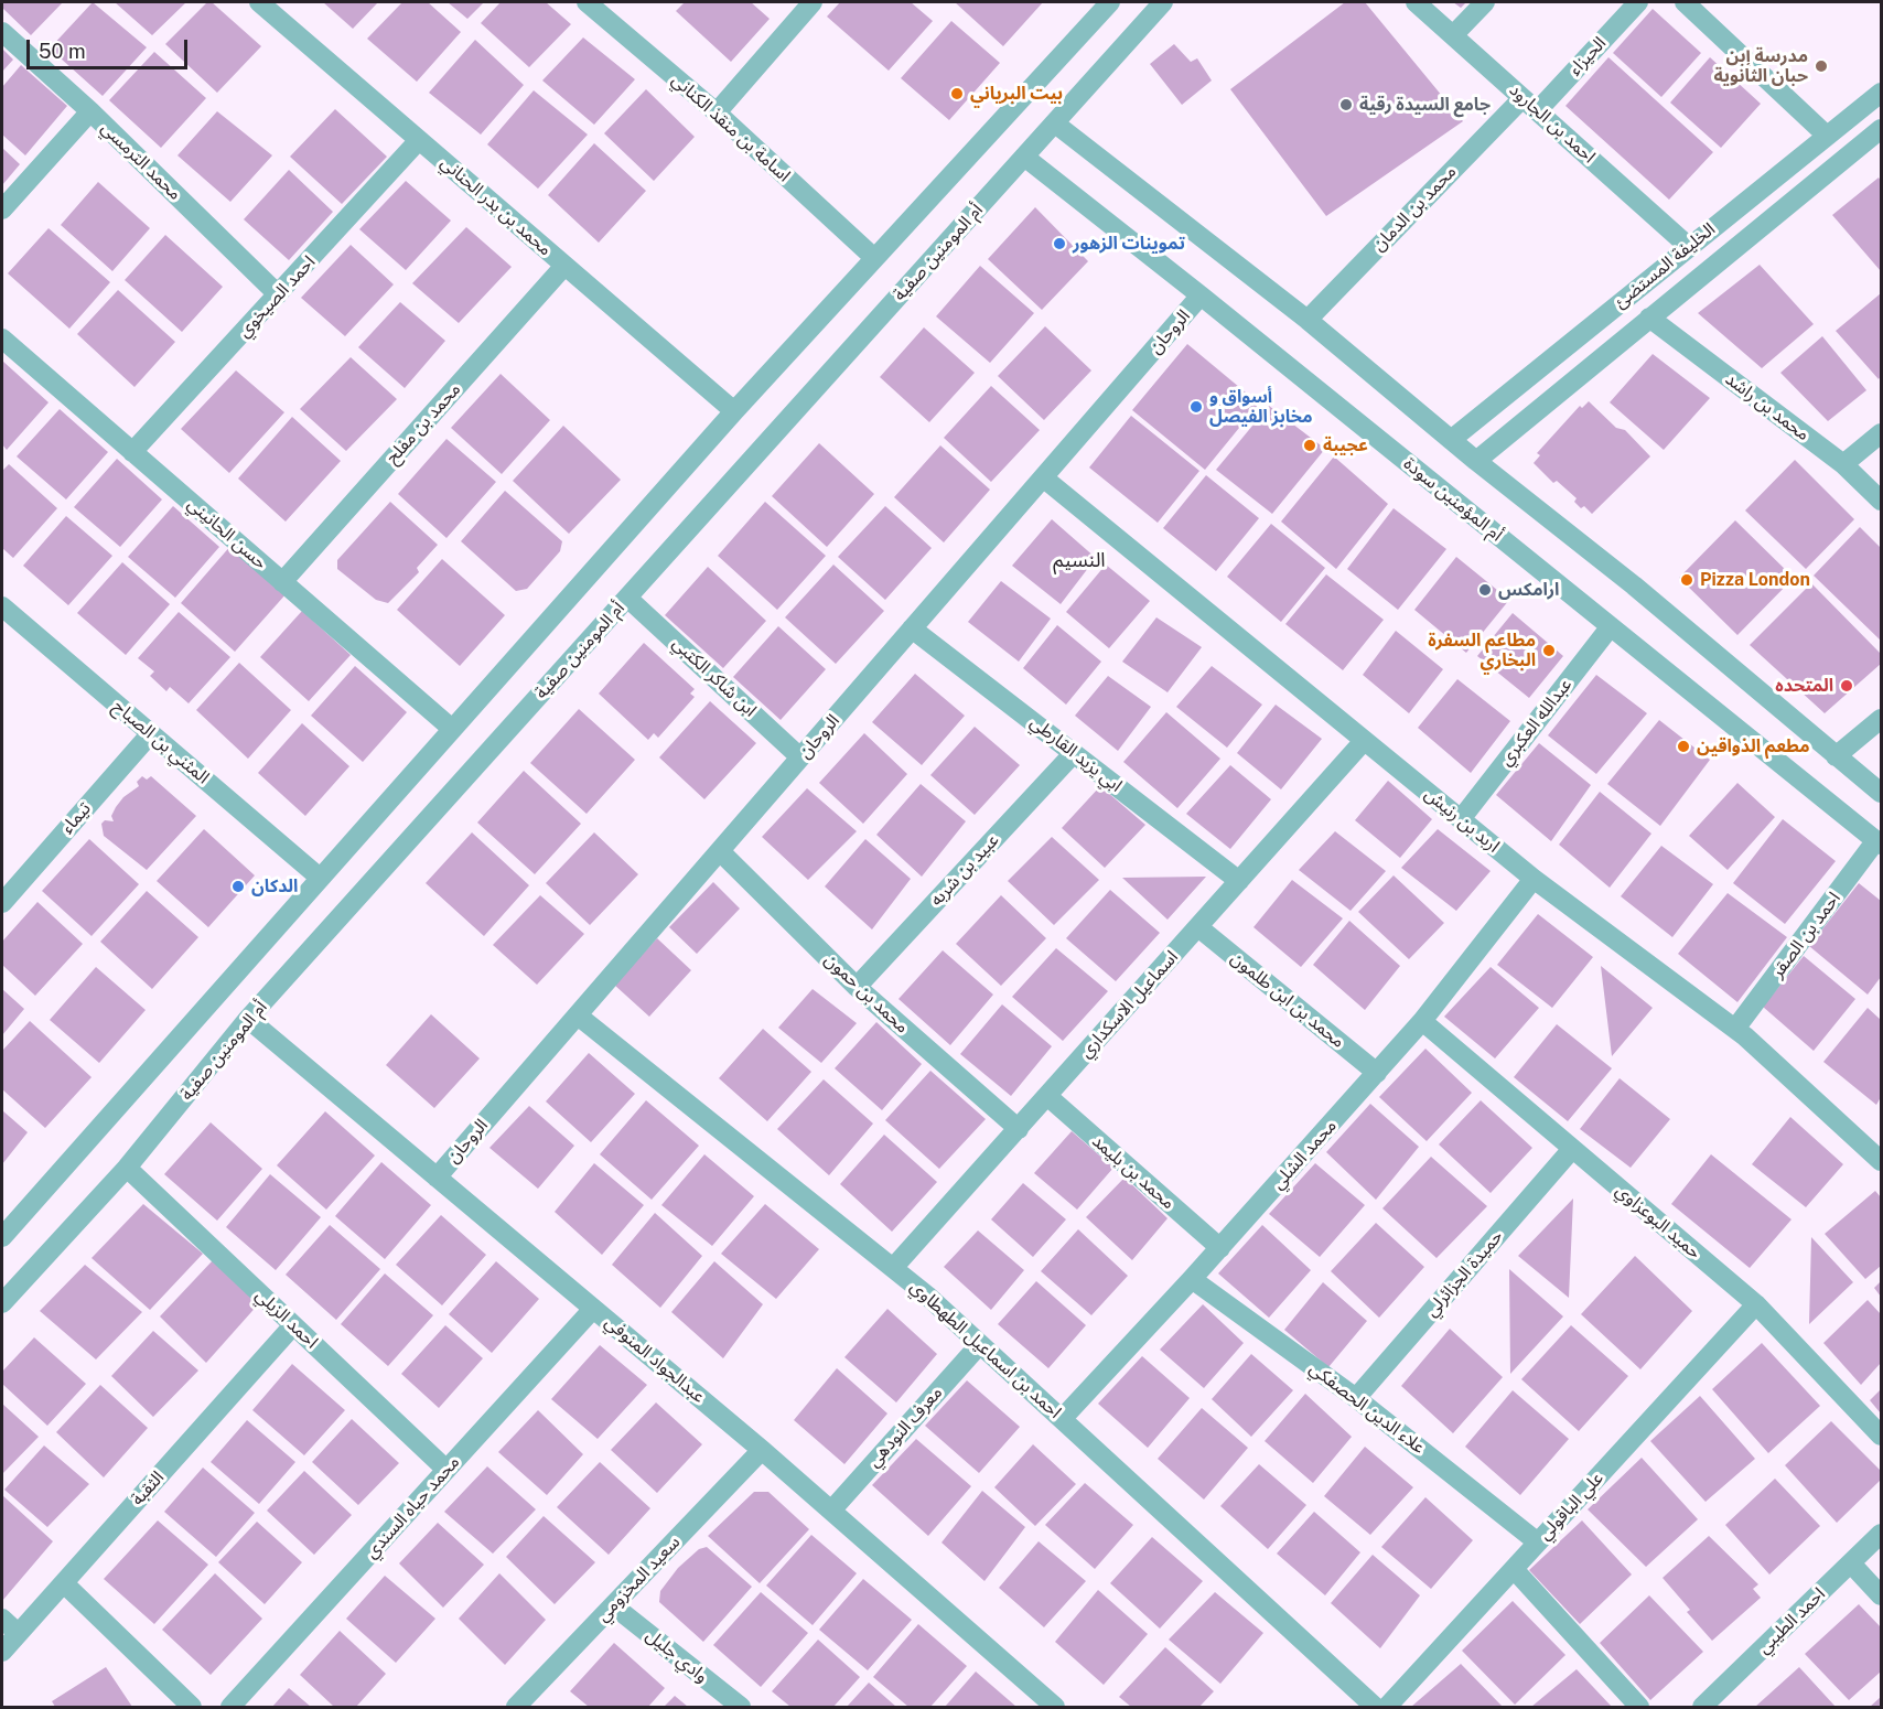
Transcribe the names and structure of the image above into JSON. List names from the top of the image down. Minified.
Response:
{"streets":{"street":["الحيزاء","احمد بن الجارود","اسامة بن منقذ الكناني","محمد الترمسي","محمد بن بدر الحناني","محمد بن الدمان","أم المومنين صفية","الخليفة المستضئ","احمد الصيخوي","الروحان","محمد بن راشد","محمد بن مفلح","أم المؤمنين سودة","حسن الحانيني","ابن شاكر الكتبي","عبدالله العكبري","المثني بن الصباح","ابي يزيد القارطي","تيماء","اربد بن رنيش","عبيد بن شربه","احمد بن الصقر","محمد بن حمون","محمد بن ابن طلمون","اسماعيل الاسكداري","محمد الشلي","محمد بن بليمد","حميد البوعزاوي","حميدة الجزائرلي","احمد الزيلي","احمد بن اسماعيل الطهطاوي","عبدالجواد المنوفي","علاء الدين الحصفكي","معرف النودهي","الثقبة","علي الباقولي","محمد حياه السندي","سعيد المخزومي","احمد الطيبي","وادي جليل"]},"crossings":[["الحيزاء","احمد بن الجارود"],["الحيزاء","محمد بن الدمان"],["احمد بن الجارود","محمد بن الدمان"],["احمد بن الجارود","الخليفة المستضئ"],["محمد الترمسي","احمد الصيخوي"],["محمد بن بدر الحناني","احمد الصيخوي"],["محمد بن بدر الحناني","محمد بن مفلح"],["أم المومنين صفية","أم المؤمنين سودة"],["أم المومنين صفية","ابن شاكر الكتبي"],["أم المومنين صفية","احمد الزيلي"],["أم المومنين صفية","عبدالجواد المنوفي"],["الخليفة المستضئ","محمد بن راشد"],["احمد الصيخوي","حسن الحانيني"],["الروحان","أم المؤمنين سودة"],["الروحان","ابن شاكر الكتبي"],["الروحان","ابي يزيد القارطي"],["الروحان","اربد بن رنيش"],["الروحان","محمد بن حمون"],["الروحان","احمد بن اسماعيل الطهطاوي"],["الروحان","عبدالجواد المنوفي"],["محمد بن مفلح","حسن الحانيني"],["أم المؤمنين سودة","عبدالله العكبري"],["أم المؤمنين سودة","احمد بن الصقر"],["عبدالله العكبري","اربد بن رنيش"],["المثني بن الصباح","تيماء"],["ابي يزيد القارطي","عبيد بن شربه"],["ابي يزيد القارطي","اسماعيل الاسكداري"],["اربد بن رنيش","احمد بن الصقر"],["اربد بن رنيش","اسماعيل الاسكداري"],["اربد بن رنيش","محمد الشلي"],["عبيد بن شربه","محمد بن حمون"],["محمد بن حمون","اسماعيل الاسكداري"],["محمد بن ابن طلمون","اسماعيل الاسكداري"],["محمد بن ابن طلمون","محمد الشلي"],["اسماعيل الاسكداري","محمد بن بليمد"],["اسماعيل الاسكداري","احمد بن اسماعيل الطهطاوي"],["محمد الشلي","محمد بن بليمد"],["محمد الشلي","حميد البوعزاوي"],["محمد الشلي","احمد بن اسماعيل الطهطاوي"],["محمد الشلي","علاء الدين الحصفكي"],["حميد البوعزاوي","حميدة الجزائرلي"],["حميد البوعزاوي","علي الباقولي"],["حميدة الجزائرلي","علاء الدين الحصفكي"],["احمد الزيلي","الثقبة"],["احمد الزيلي","محمد حياه السندي"],["احمد بن اسماعيل الطهطاوي","معرف النودهي"],["عبدالجواد المنوفي","معرف النودهي"],["عبدالجواد المنوفي","محمد حياه السندي"],["عبدالجواد المنوفي","سعيد المخزومي"],["علاء الدين الحصفكي","علي الباقولي"],["سعيد المخزومي","وادي جليل"]],"districts":["النسيم"],"places":["مدرسة إبن حبان الثانوية","بيت البرياني","جامع السيدة رقية","تموينات الزهور","أسواق و مخابز الفيصل","عجيبة","Pizza London","ارامكس","مطاعم السفرة البخاري","المتحده","مطعم الذواقين","الدكان"],"scale_bar":"50 m"}
